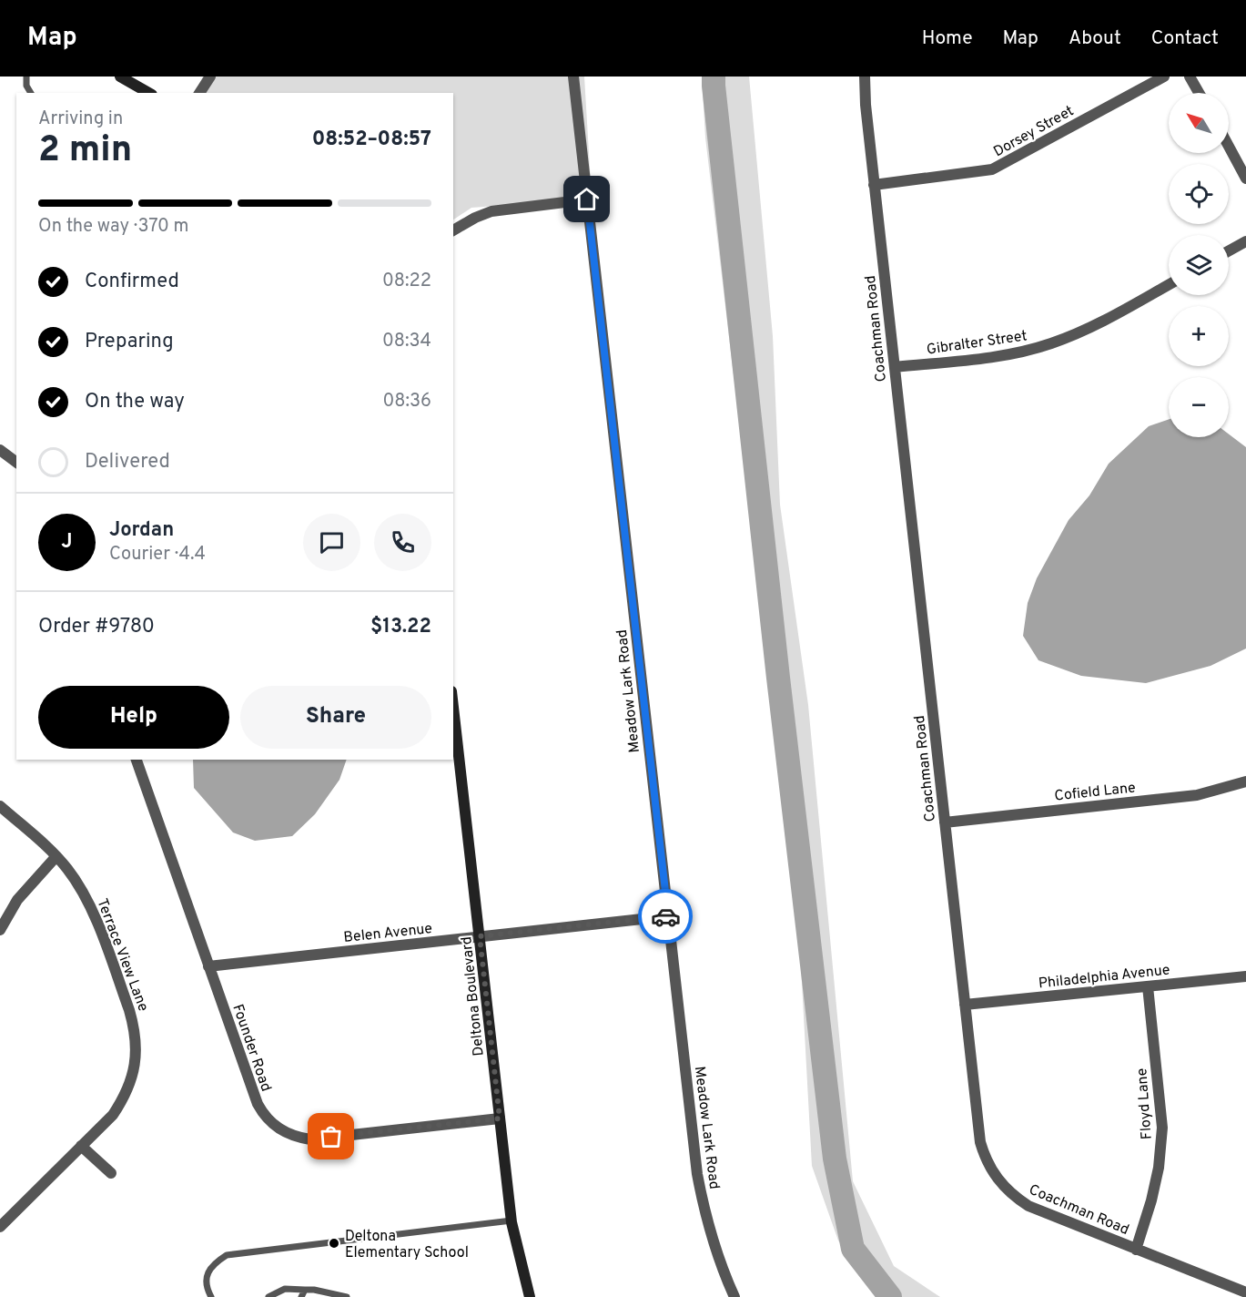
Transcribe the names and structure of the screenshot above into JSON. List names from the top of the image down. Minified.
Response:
{"streets":{"main road":["Deltona Boulevard"],"street":["Dorsey Street","Coachman Road","Gibralter Street","Meadow Lark Road","Cofield Lane","Belen Avenue","Terrace View Lane","Philadelphia Avenue","Founder Road","Floyd Lane"]},"crossings":[["Dorsey Street","Coachman Road"],["Coachman Road","Gibralter Street"],["Coachman Road","Cofield Lane"],["Coachman Road","Philadelphia Avenue"],["Coachman Road","Floyd Lane"],["Meadow Lark Road","Belen Avenue"],["Belen Avenue","Deltona Boulevard"],["Belen Avenue","Founder Road"],["Philadelphia Avenue","Floyd Lane"],["Deltona Boulevard","Founder Road"]],"places":["Deltona Elementary School"],"north":"top left","page":{"header":"Map","nav":["Home","Map","About","Contact"],"map_buttons":["+","−"],"heading":["2 min","Arriving in","08:52–08:57"],"panel":["Jordan","Courier · 4.4","Order #9780","$13.22"],"bar":"On the way · 370 m","list":[["Confirmed","08:22"],["Preparing","08:34"],["On the way","08:36"],"Delivered"],"round":"J","buttons":["Help","Share"]}}
